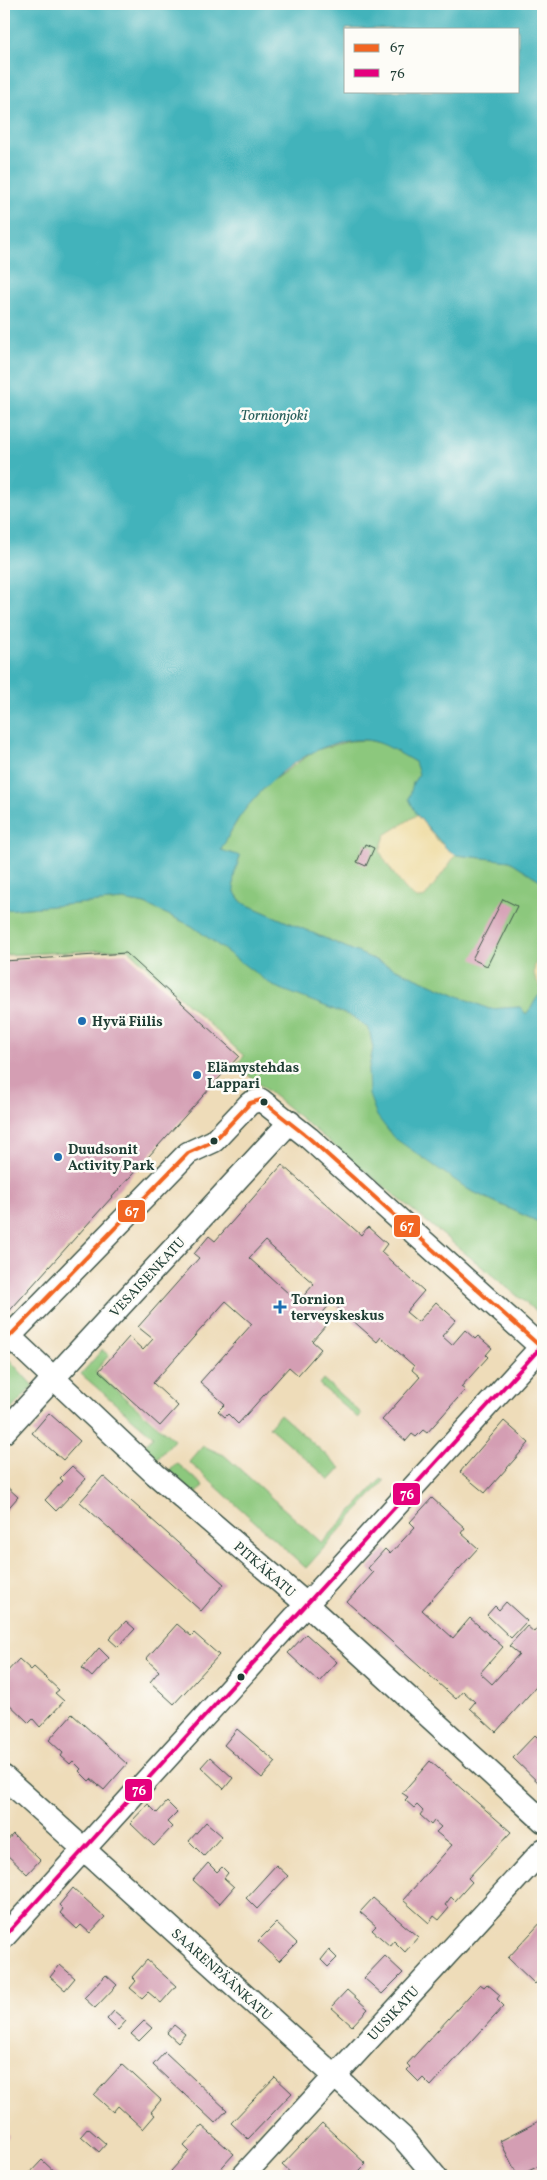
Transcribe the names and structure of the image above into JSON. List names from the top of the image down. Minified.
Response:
{"streets":{"street":["VESAISENKATU","PITKÄKATU","SAARENPÄÄNKATU","UUSIKATU"]},"crossings":[["VESAISENKATU","PITKÄKATU"],["SAARENPÄÄNKATU","UUSIKATU"]],"water":["Tornionjoki"],"places":{"other":["Hyvä Fiilis","Elämystehdas Lappari","Duudsonit Activity Park"],"health":["Tornion terveyskeskus"]},"lines":["transit line 67","transit line 76"],"legend":["67","76"]}
